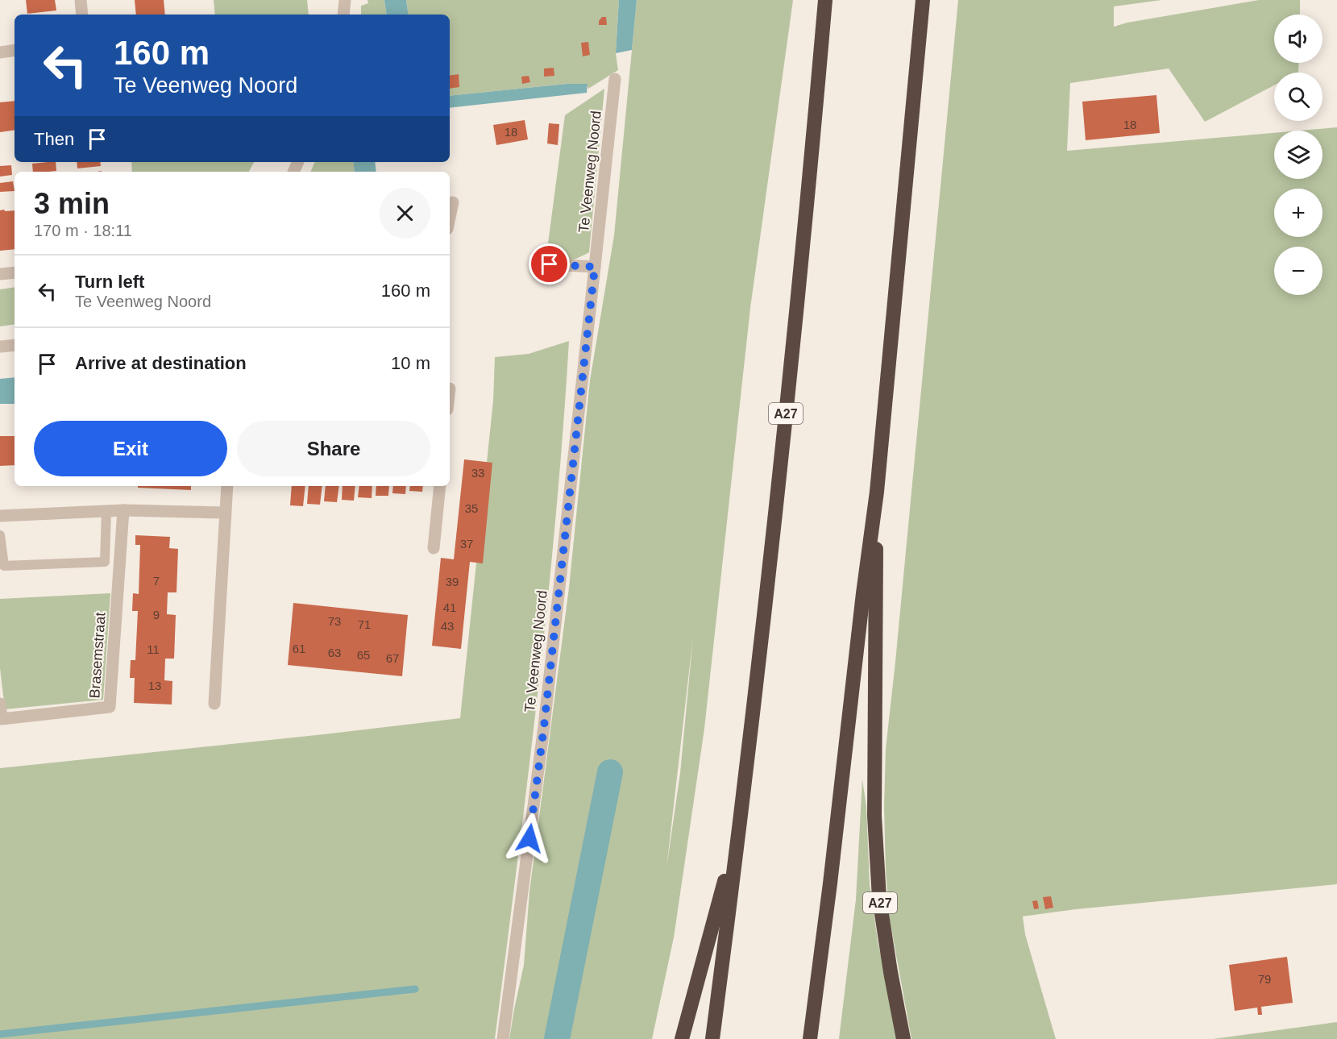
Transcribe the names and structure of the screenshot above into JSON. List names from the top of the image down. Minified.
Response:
{"streets":{"highway":["A27"],"street":["Te Veenweg Noord","Brasemstraat"]},"house_numbers":["18","18","33","35","37","7","39","41","9","73","71","43","61","11","63","65","67","13","79"],"page":{"map_buttons":["+","−"],"turn":["160 m","Te Veenweg Noord"],"then":"Then","heading":["3 min","170 m · 18:11"],"list":[{"name":"Turn left","note":"Te Veenweg Noord","value":"160 m"},{"name":"Arrive at destination","value":"10 m"}],"buttons":["Exit","Share"]}}
